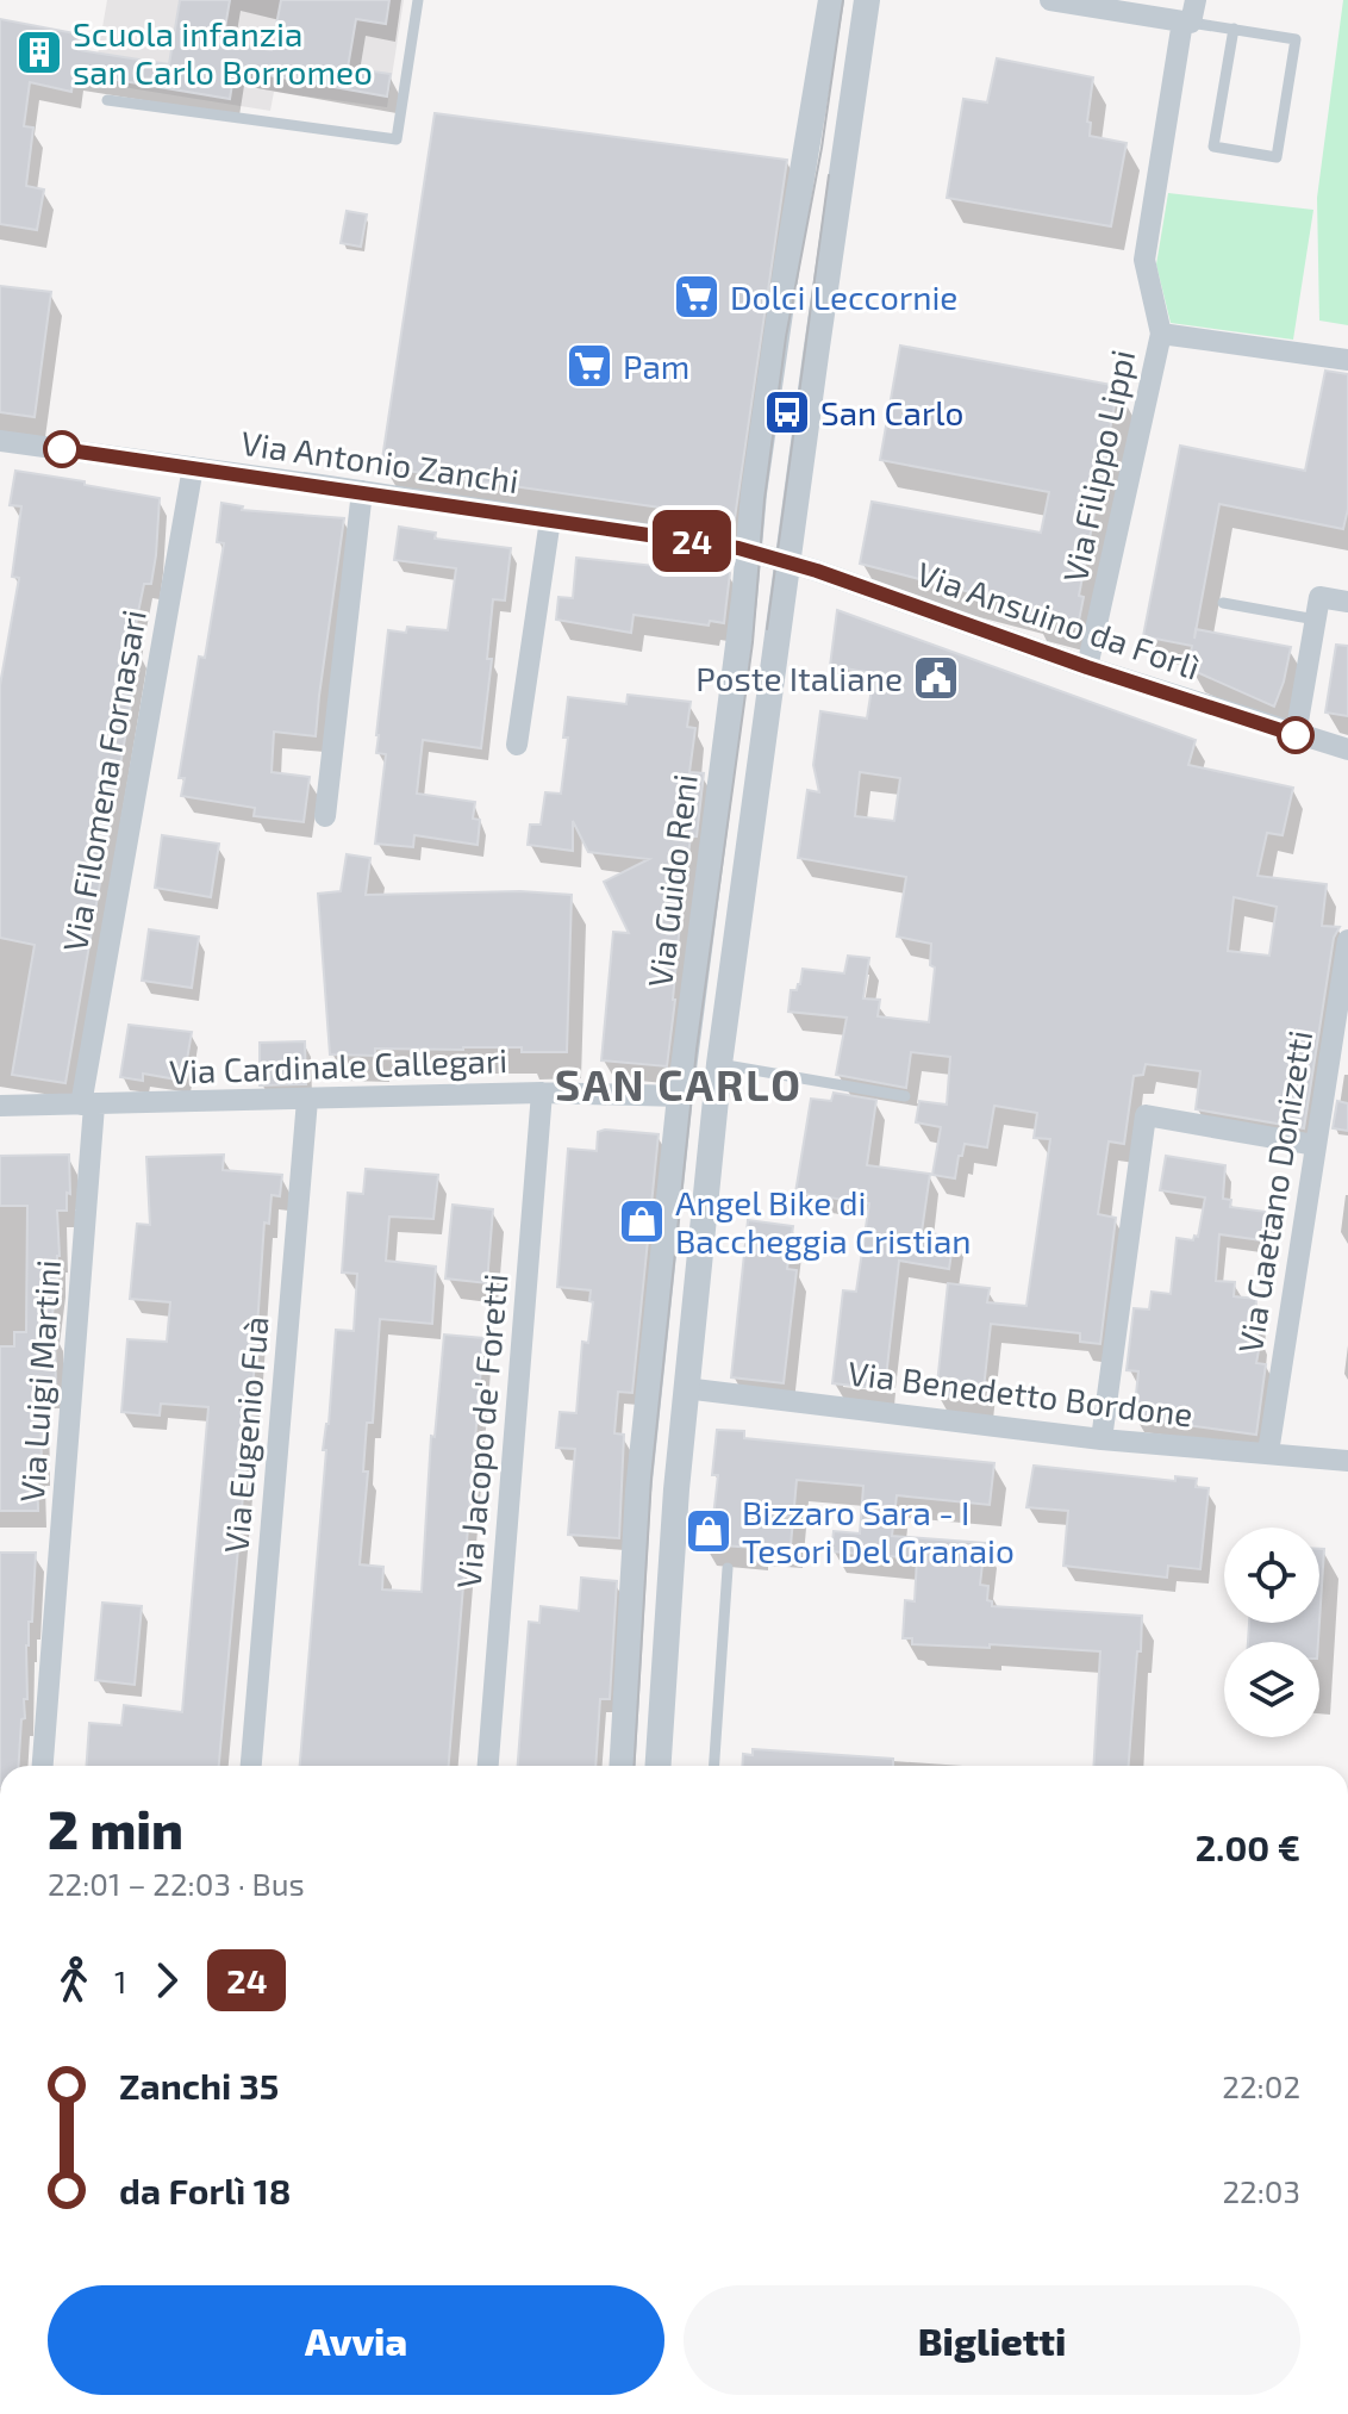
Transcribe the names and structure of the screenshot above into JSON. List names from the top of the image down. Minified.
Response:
{"streets":{"street":["Via Antonio Zanchi","Via Filippo Lippi","Via Ansuino da Forlì","Via Filomena Fornasari","Via Guido Reni","Via Cardinale Callegari","Via Gaetano Donizetti","Via Luigi Martini","Via Benedetto Bordone","Via Jacopo de' Foretti","Via Eugenio Fuà"]},"crossings":[["Via Antonio Zanchi","Via Ansuino da Forlì"],["Via Antonio Zanchi","Via Filomena Fornasari"],["Via Antonio Zanchi","Via Guido Reni"],["Via Filippo Lippi","Via Ansuino da Forlì"],["Via Ansuino da Forlì","Via Guido Reni"],["Via Filomena Fornasari","Via Cardinale Callegari"],["Via Filomena Fornasari","Via Luigi Martini"],["Via Guido Reni","Via Cardinale Callegari"],["Via Cardinale Callegari","Via Luigi Martini"],["Via Cardinale Callegari","Via Jacopo de' Foretti"],["Via Cardinale Callegari","Via Eugenio Fuà"],["Via Gaetano Donizetti","Via Benedetto Bordone"]],"districts":["SAN CARLO"],"places":{"building":["Scuola infanzia san Carlo Borromeo"],"supermarket":["Dolci Leccornie","Pam"],"bus stop":["San Carlo"],"public building":["Poste Italiane"],"shop":["Angel Bike di Baccheggia Cristian","Bizzaro Sara - I Tesori Del Granaio"]},"lines":["bus line 24"],"page":{"on_map":"24","heading":["2 min","22:01 – 22:03 · Bus","2.00 €"],"legs":["1","24"],"list":[{"name":"Zanchi 35","value":"22:02"},{"name":"da Forlì 18","value":"22:03"}],"buttons":["Avvia","Biglietti"]}}
